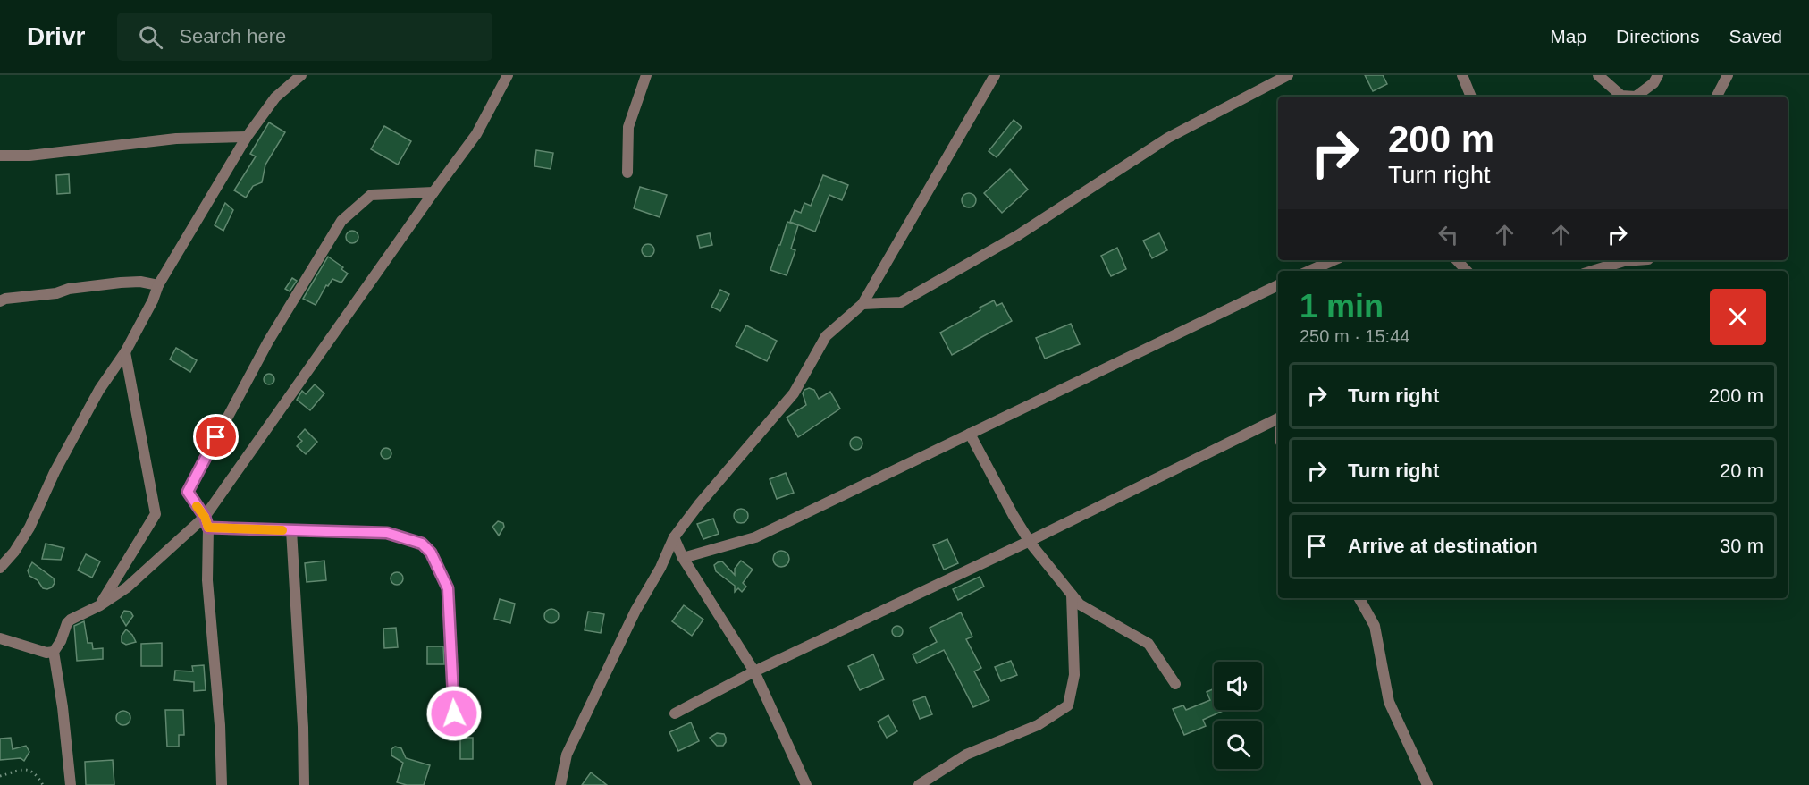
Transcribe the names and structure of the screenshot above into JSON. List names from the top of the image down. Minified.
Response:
{"page":{"header":"Drivr","search":"Search here","nav":["Map","Directions","Saved"],"turn":["200 m","Turn right"],"heading":["1 min","250 m · 15:44"],"list":[{"name":"Turn right","value":"200 m"},{"name":"Turn right","value":"20 m"},{"name":"Arrive at destination","value":"30 m"}]}}
